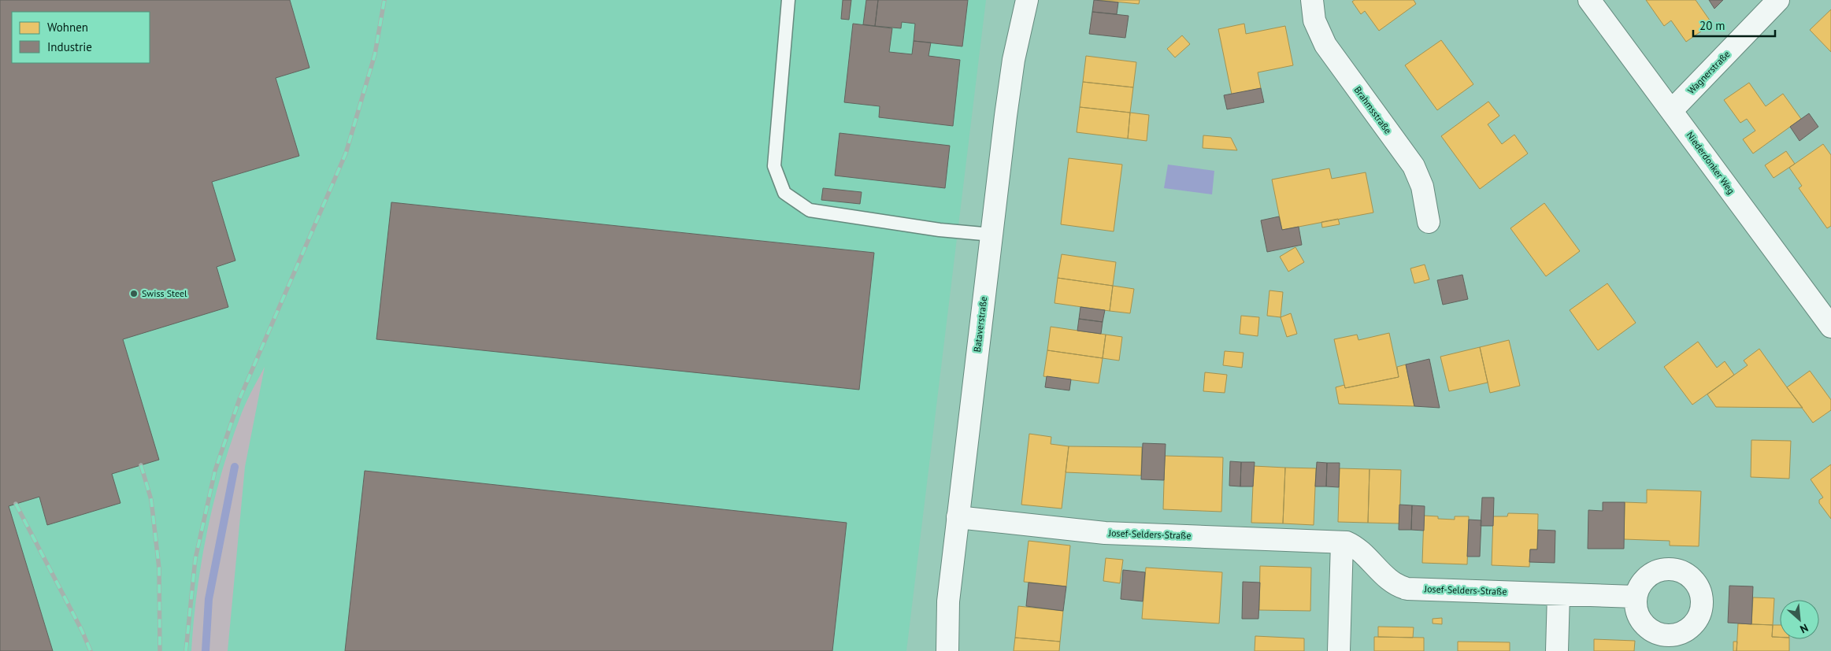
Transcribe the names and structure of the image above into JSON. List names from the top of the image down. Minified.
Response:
{"streets":{"street":["Wagnerstraße","Brahmsstraße","Niederdonker Weg","Bataverstraße","Josef-Selders-Straße"]},"crossings":[["Wagnerstraße","Niederdonker Weg"],["Bataverstraße","Josef-Selders-Straße"]],"places":["Swiss Steel"],"legend":["Wohnen","Industrie"],"scale_bar":"20 m","north":"bottom right"}
